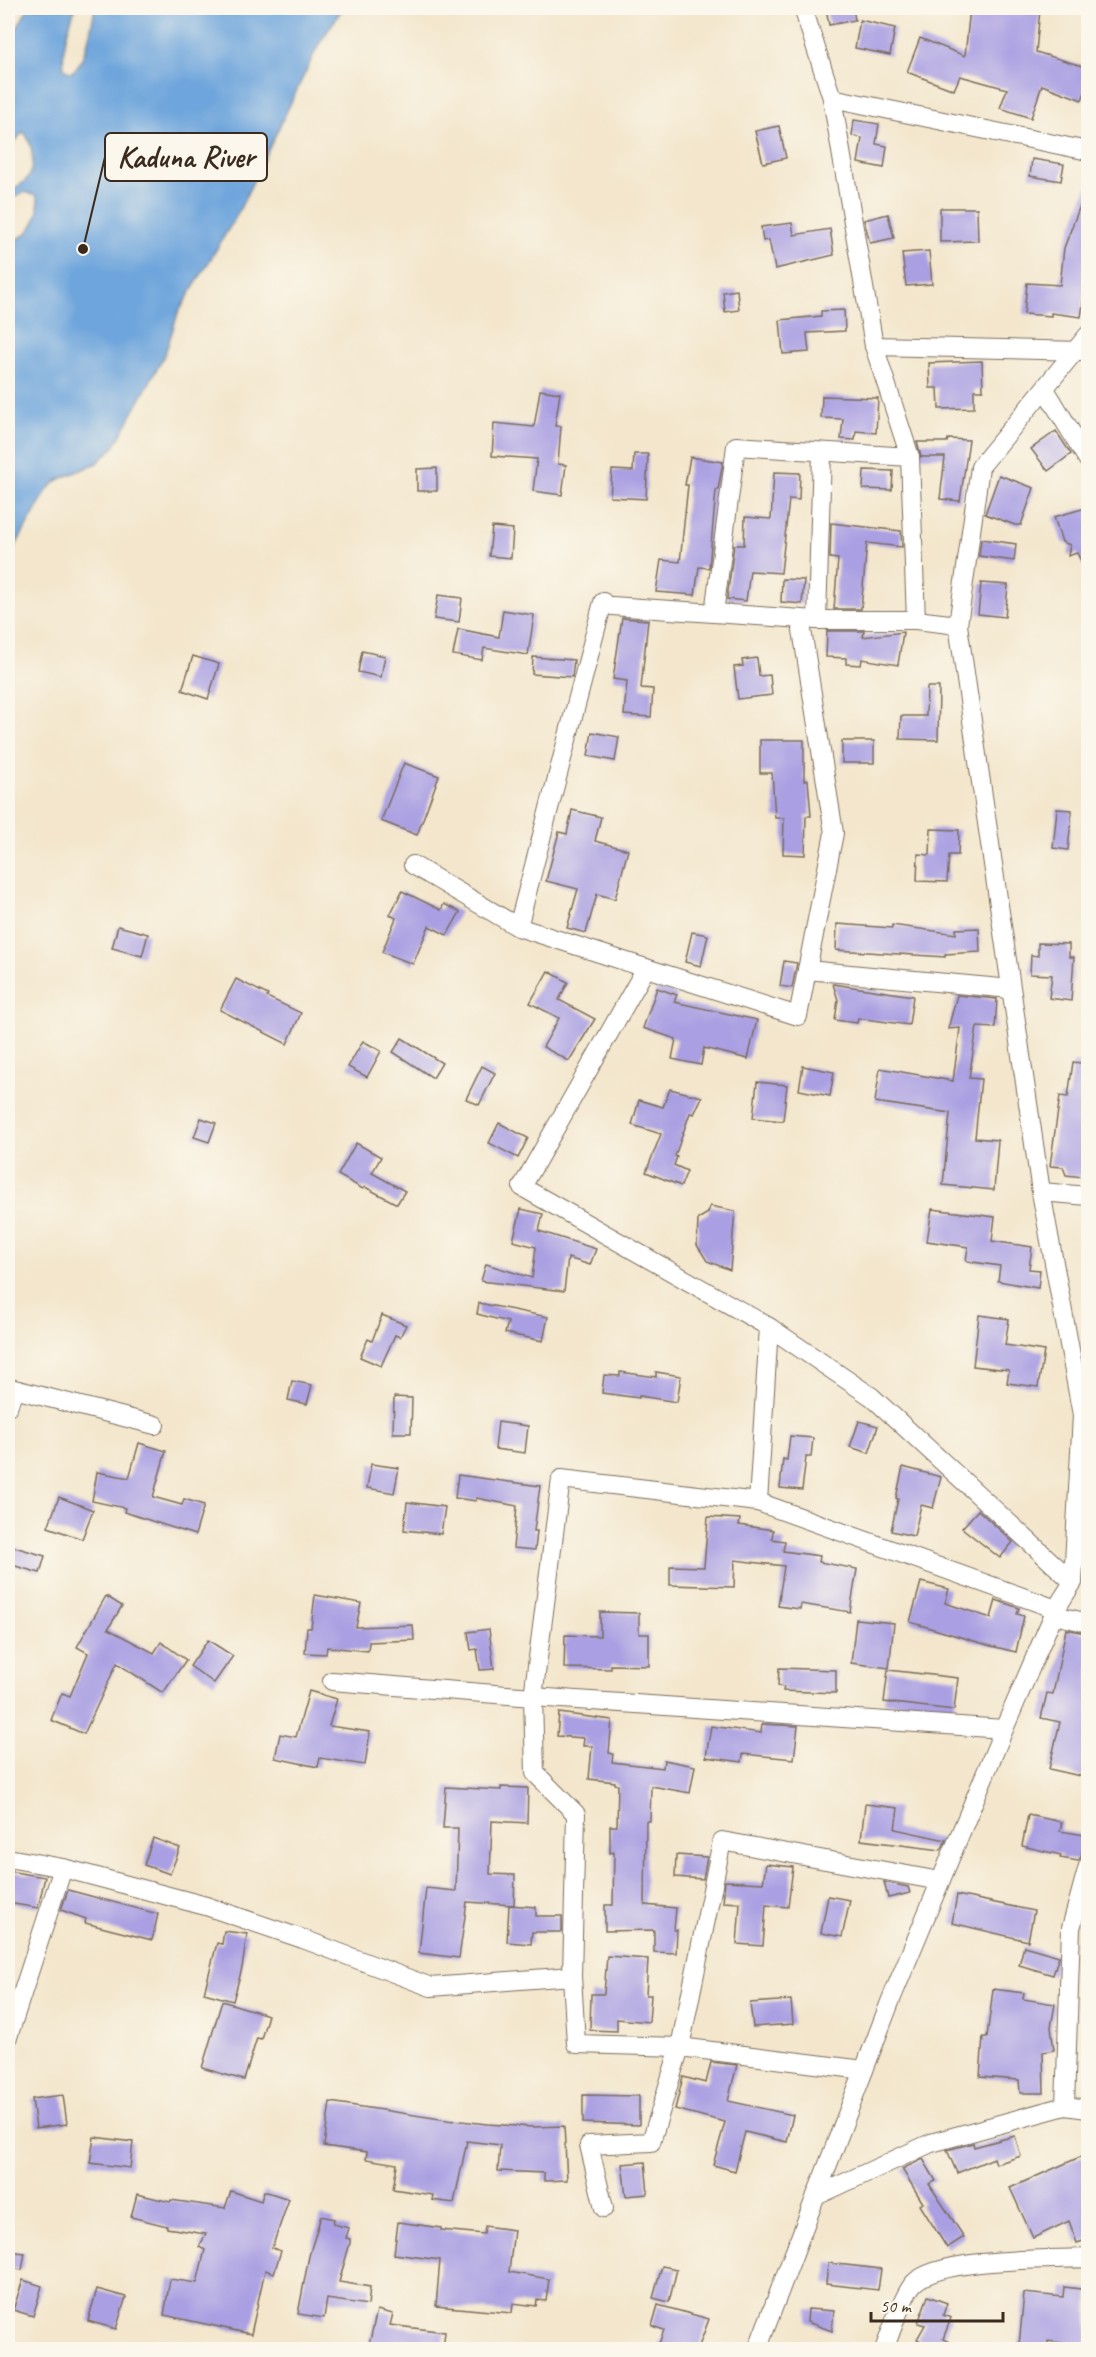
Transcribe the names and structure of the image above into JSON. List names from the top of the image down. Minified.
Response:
{"places":["Kaduna River"],"scale_bar":"50 m"}
